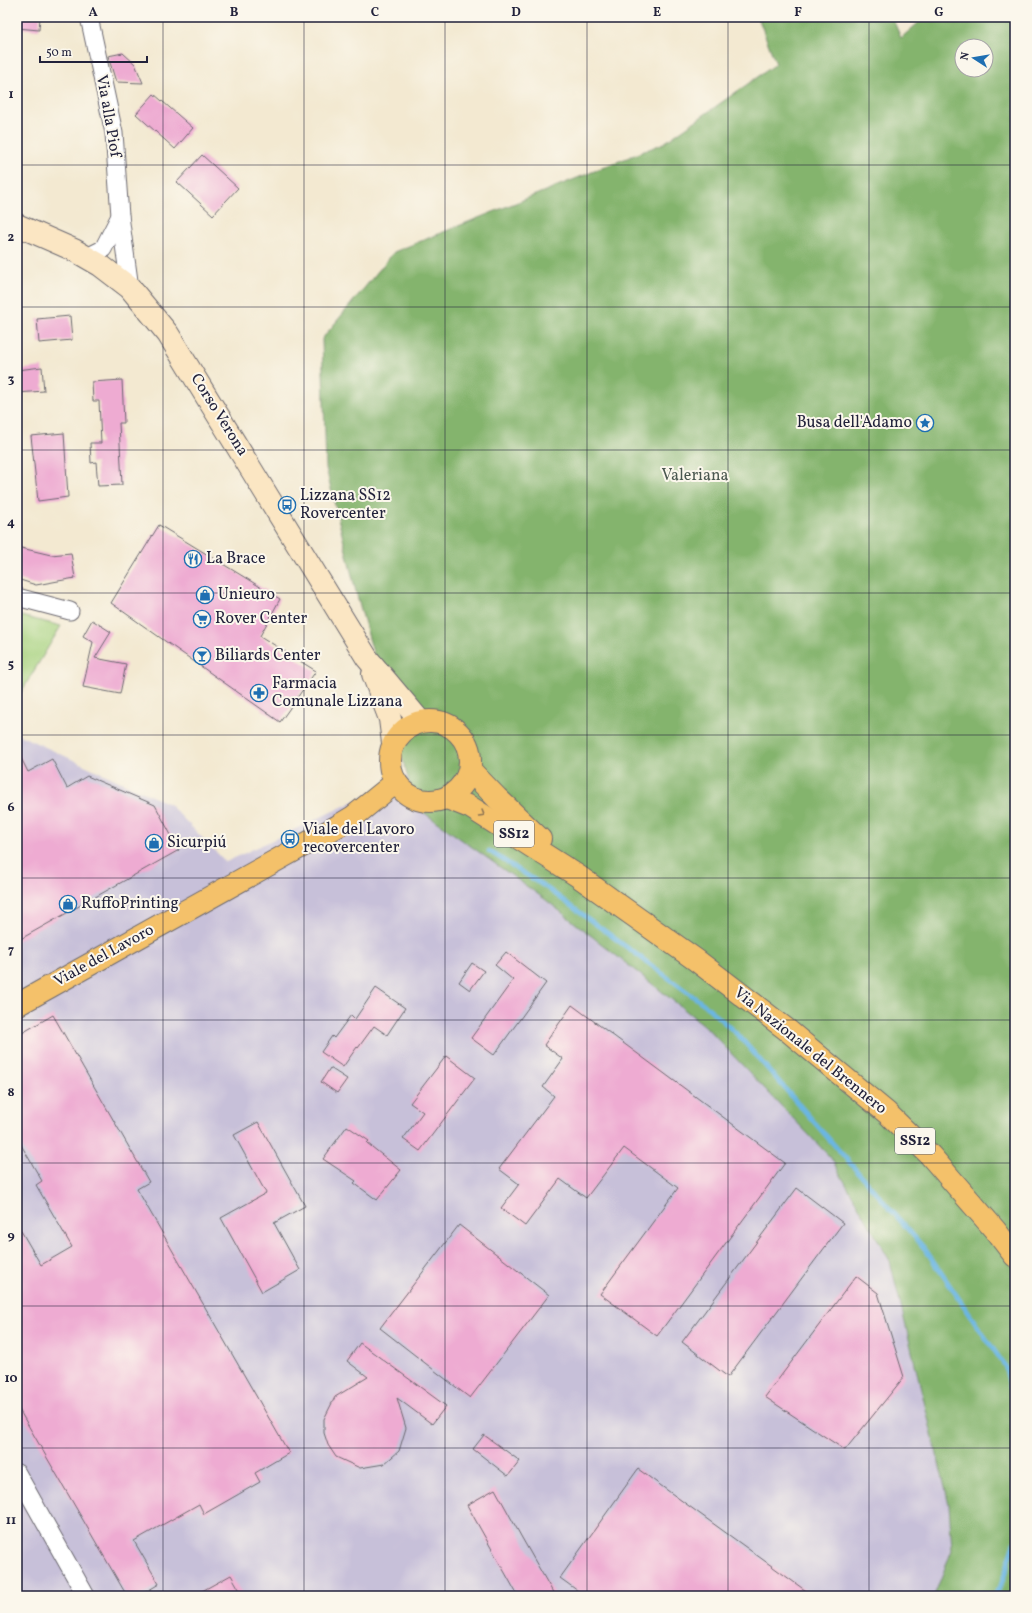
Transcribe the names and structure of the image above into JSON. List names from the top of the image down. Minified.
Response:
{"streets":{"main road":["Corso Verona","SS12","Viale del Lavoro","Via Nazionale del Brennero"],"street":["Via alla Piof"]},"crossings":[["Via alla Piof","Corso Verona"],["Viale del Lavoro","Via Nazionale del Brennero"]],"parks":["Valeriana"],"places":{"place":["Busa dell'Adamo"],"bus stop":["Lizzana SS12 Rovercenter","Viale del Lavoro recovercenter"],"restaurant":["La Brace"],"shop":["Unieuro","Sicurpiú","RuffoPrinting"],"supermarket":["Rover Center"],"bar":["Biliards Center"],"pharmacy":["Farmacia Comunale Lizzana"]},"scale_bar":"50 m","north":"left","grid":{"columns":["A","B","C","D","E","F","G"],"rows":["1","2","3","4","5","6","7","8","9","10","11"]}}
